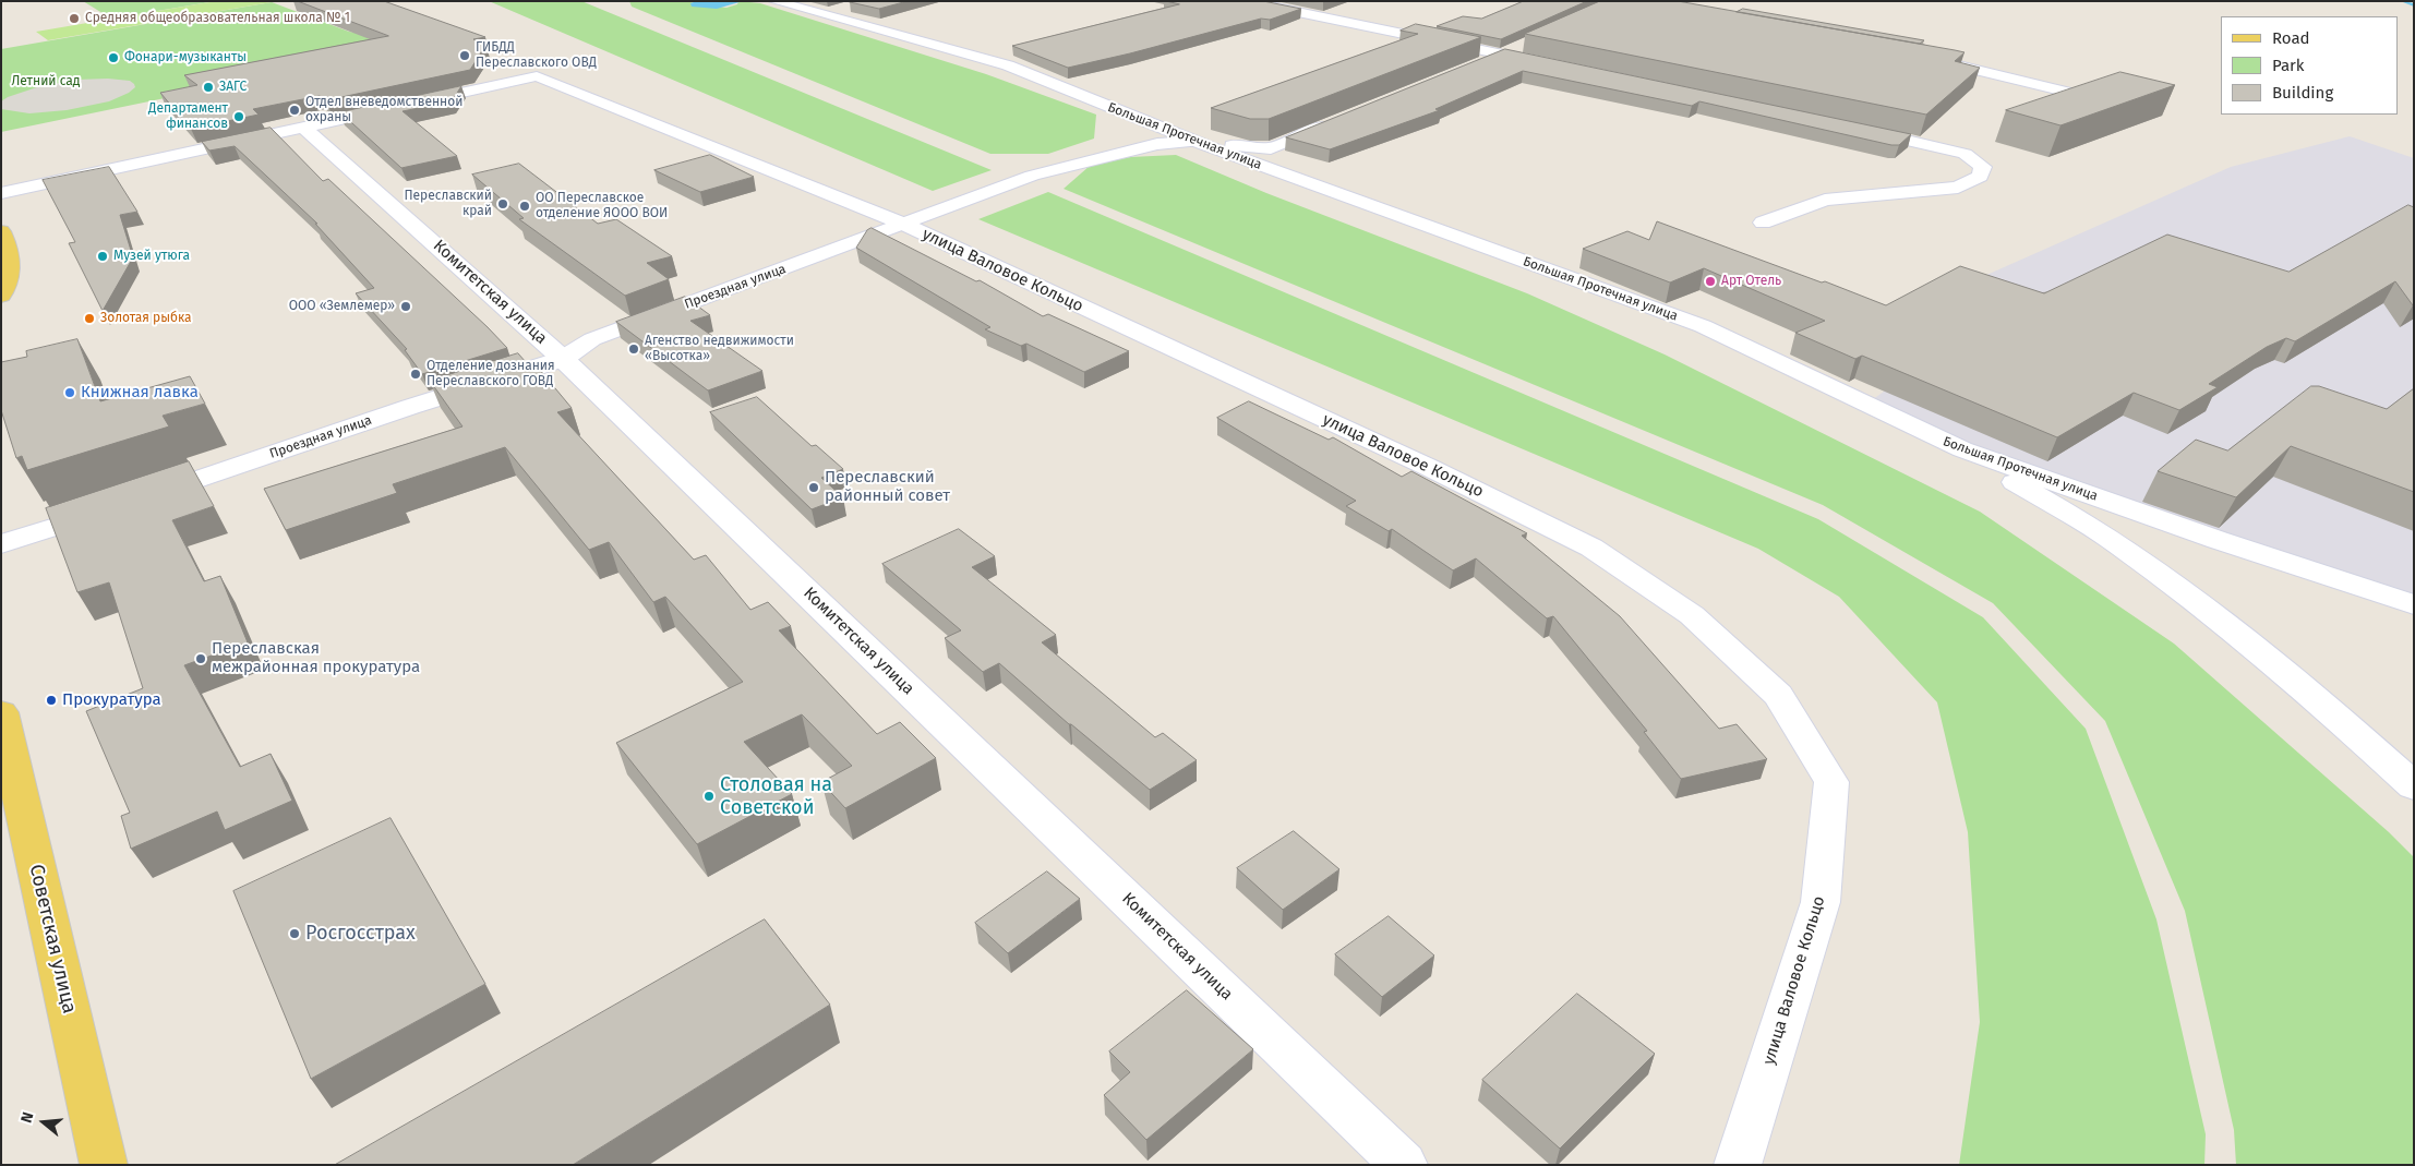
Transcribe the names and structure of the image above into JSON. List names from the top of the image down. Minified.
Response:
{"streets":{"main road":["Советская улица"],"street":["Большая Протечная улица","улица Валовое Кольцо","Проездная улица","Комитетская улица"]},"crossings":[["Большая Протечная улица","Проездная улица"],["улица Валовое Кольцо","Проездная улица"],["улица Валовое Кольцо","Комитетская улица"],["Проездная улица","Комитетская улица"]],"parks":["Летний сад"],"places":["Средняя общеобразовательная школа № 1","ГИБДД Переславского ОВД","Фонари-музыканты","ЗАГС","Отдел вневедомственной охраны","Департамент финансов","Переславский край","ОО Переславское отделение ЯООО ВОИ","Музей утюга","Арт Отель","ООО «Землемер»","Золотая рыбка","Агенство недвижимости «Высотка»","Отделение дознания Переславского ГОВД","Книжная лавка","Переславский районный совет","Переславская межрайонная прокуратура","Прокуратура","Столовая на Советской","Росгосстрах"],"legend":["Road","Park","Building"],"north":"left"}
